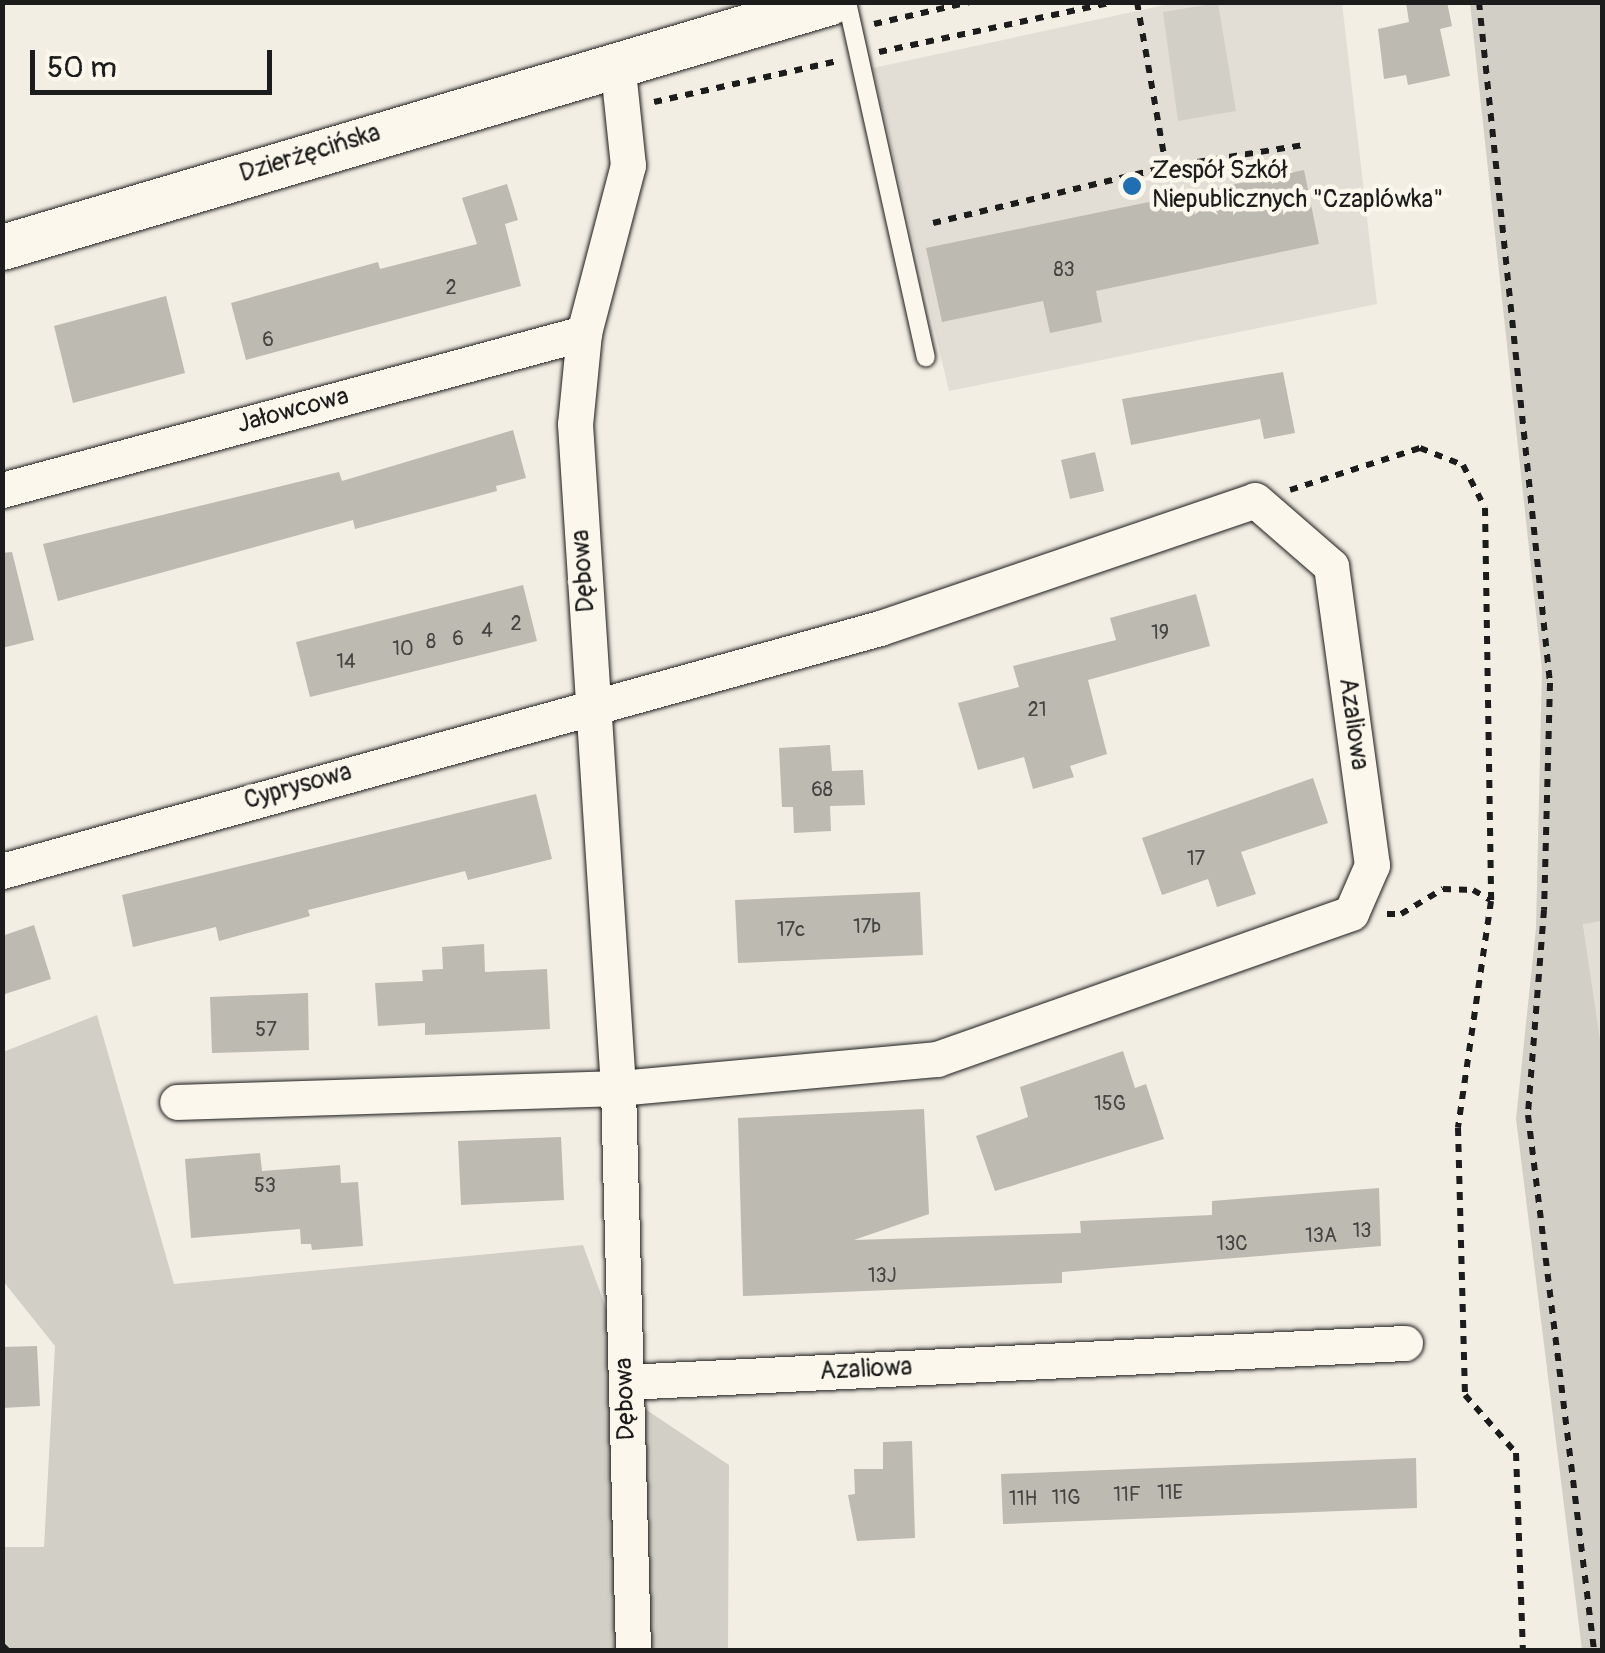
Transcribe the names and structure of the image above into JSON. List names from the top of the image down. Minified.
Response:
{"streets":{"street":["Dzierżęcińska","Jałowcowa","Dębowa","Azaliowa","Cyprysowa"]},"crossings":[["Dzierżęcińska","Dębowa"],["Jałowcowa","Dębowa"],["Dębowa","Azaliowa"],["Dębowa","Cyprysowa"]],"places":["Zespół Szkół Niepublicznych \"Czaplówka\""],"house_numbers":["83","2","6","2","4","19","6","8","10","14","21","68","17","17b","17c","57","15G","53","13","13A","13C","13J","11E","11F","11G","11H"],"scale_bar":"50 m"}
